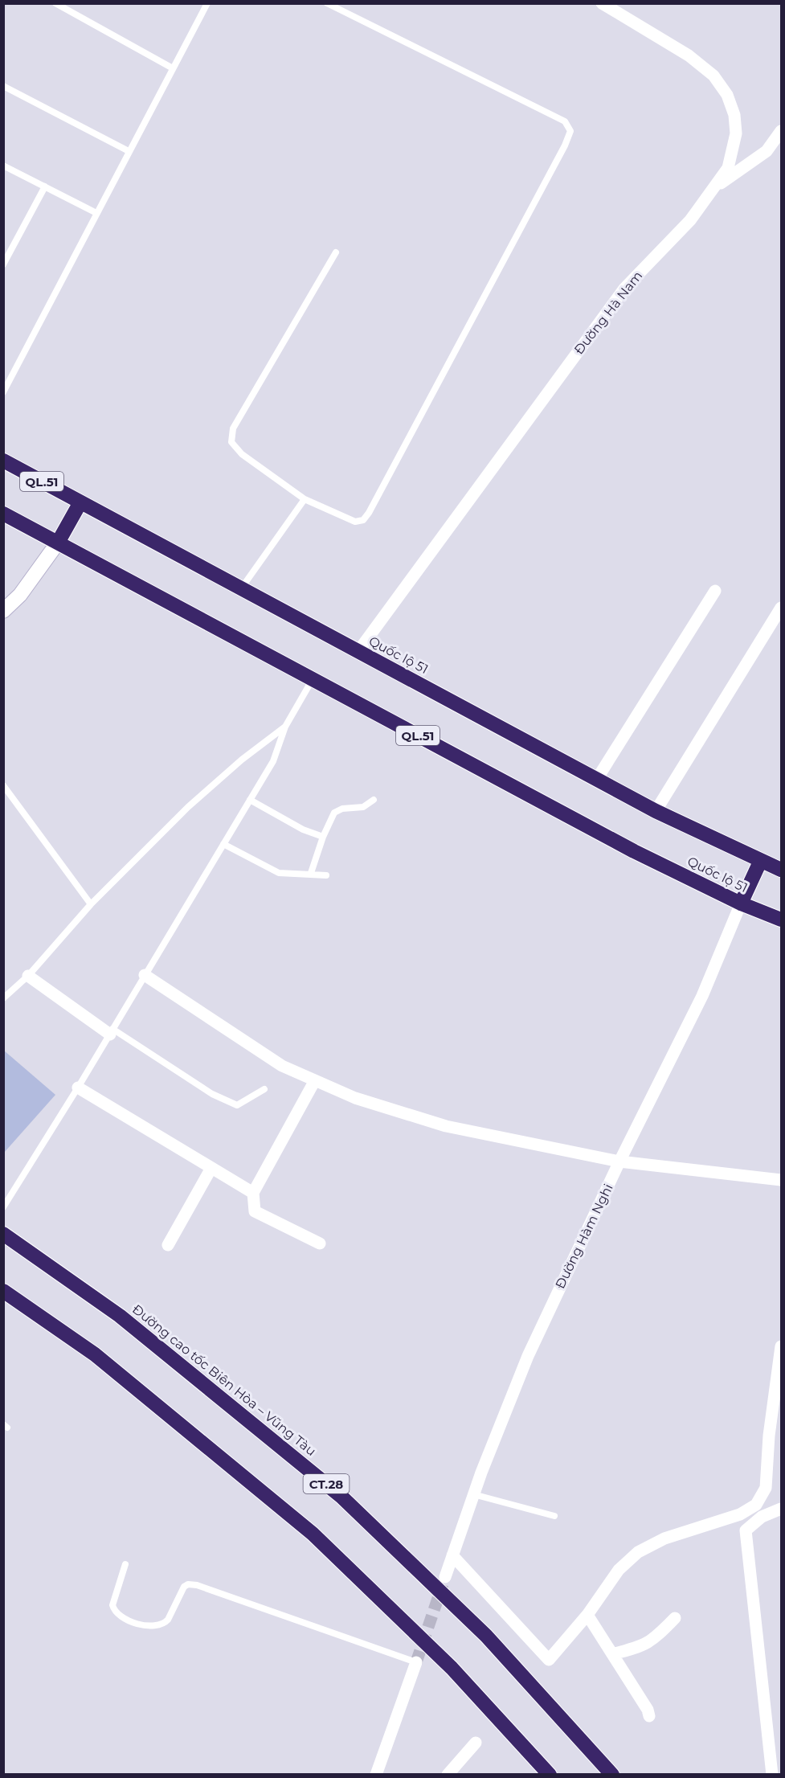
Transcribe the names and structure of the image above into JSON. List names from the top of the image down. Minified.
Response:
{"streets":{"highway":["QL.51","Quốc lộ 51","Đường cao tốc Biên Hòa – Vũng Tàu","CT.28"],"street":["Đường Hà Nam","Đường Hàm Nghi"]},"crossings":[["Đường Hà Nam","Quốc lộ 51"],["Quốc lộ 51","Đường Hàm Nghi"]]}
